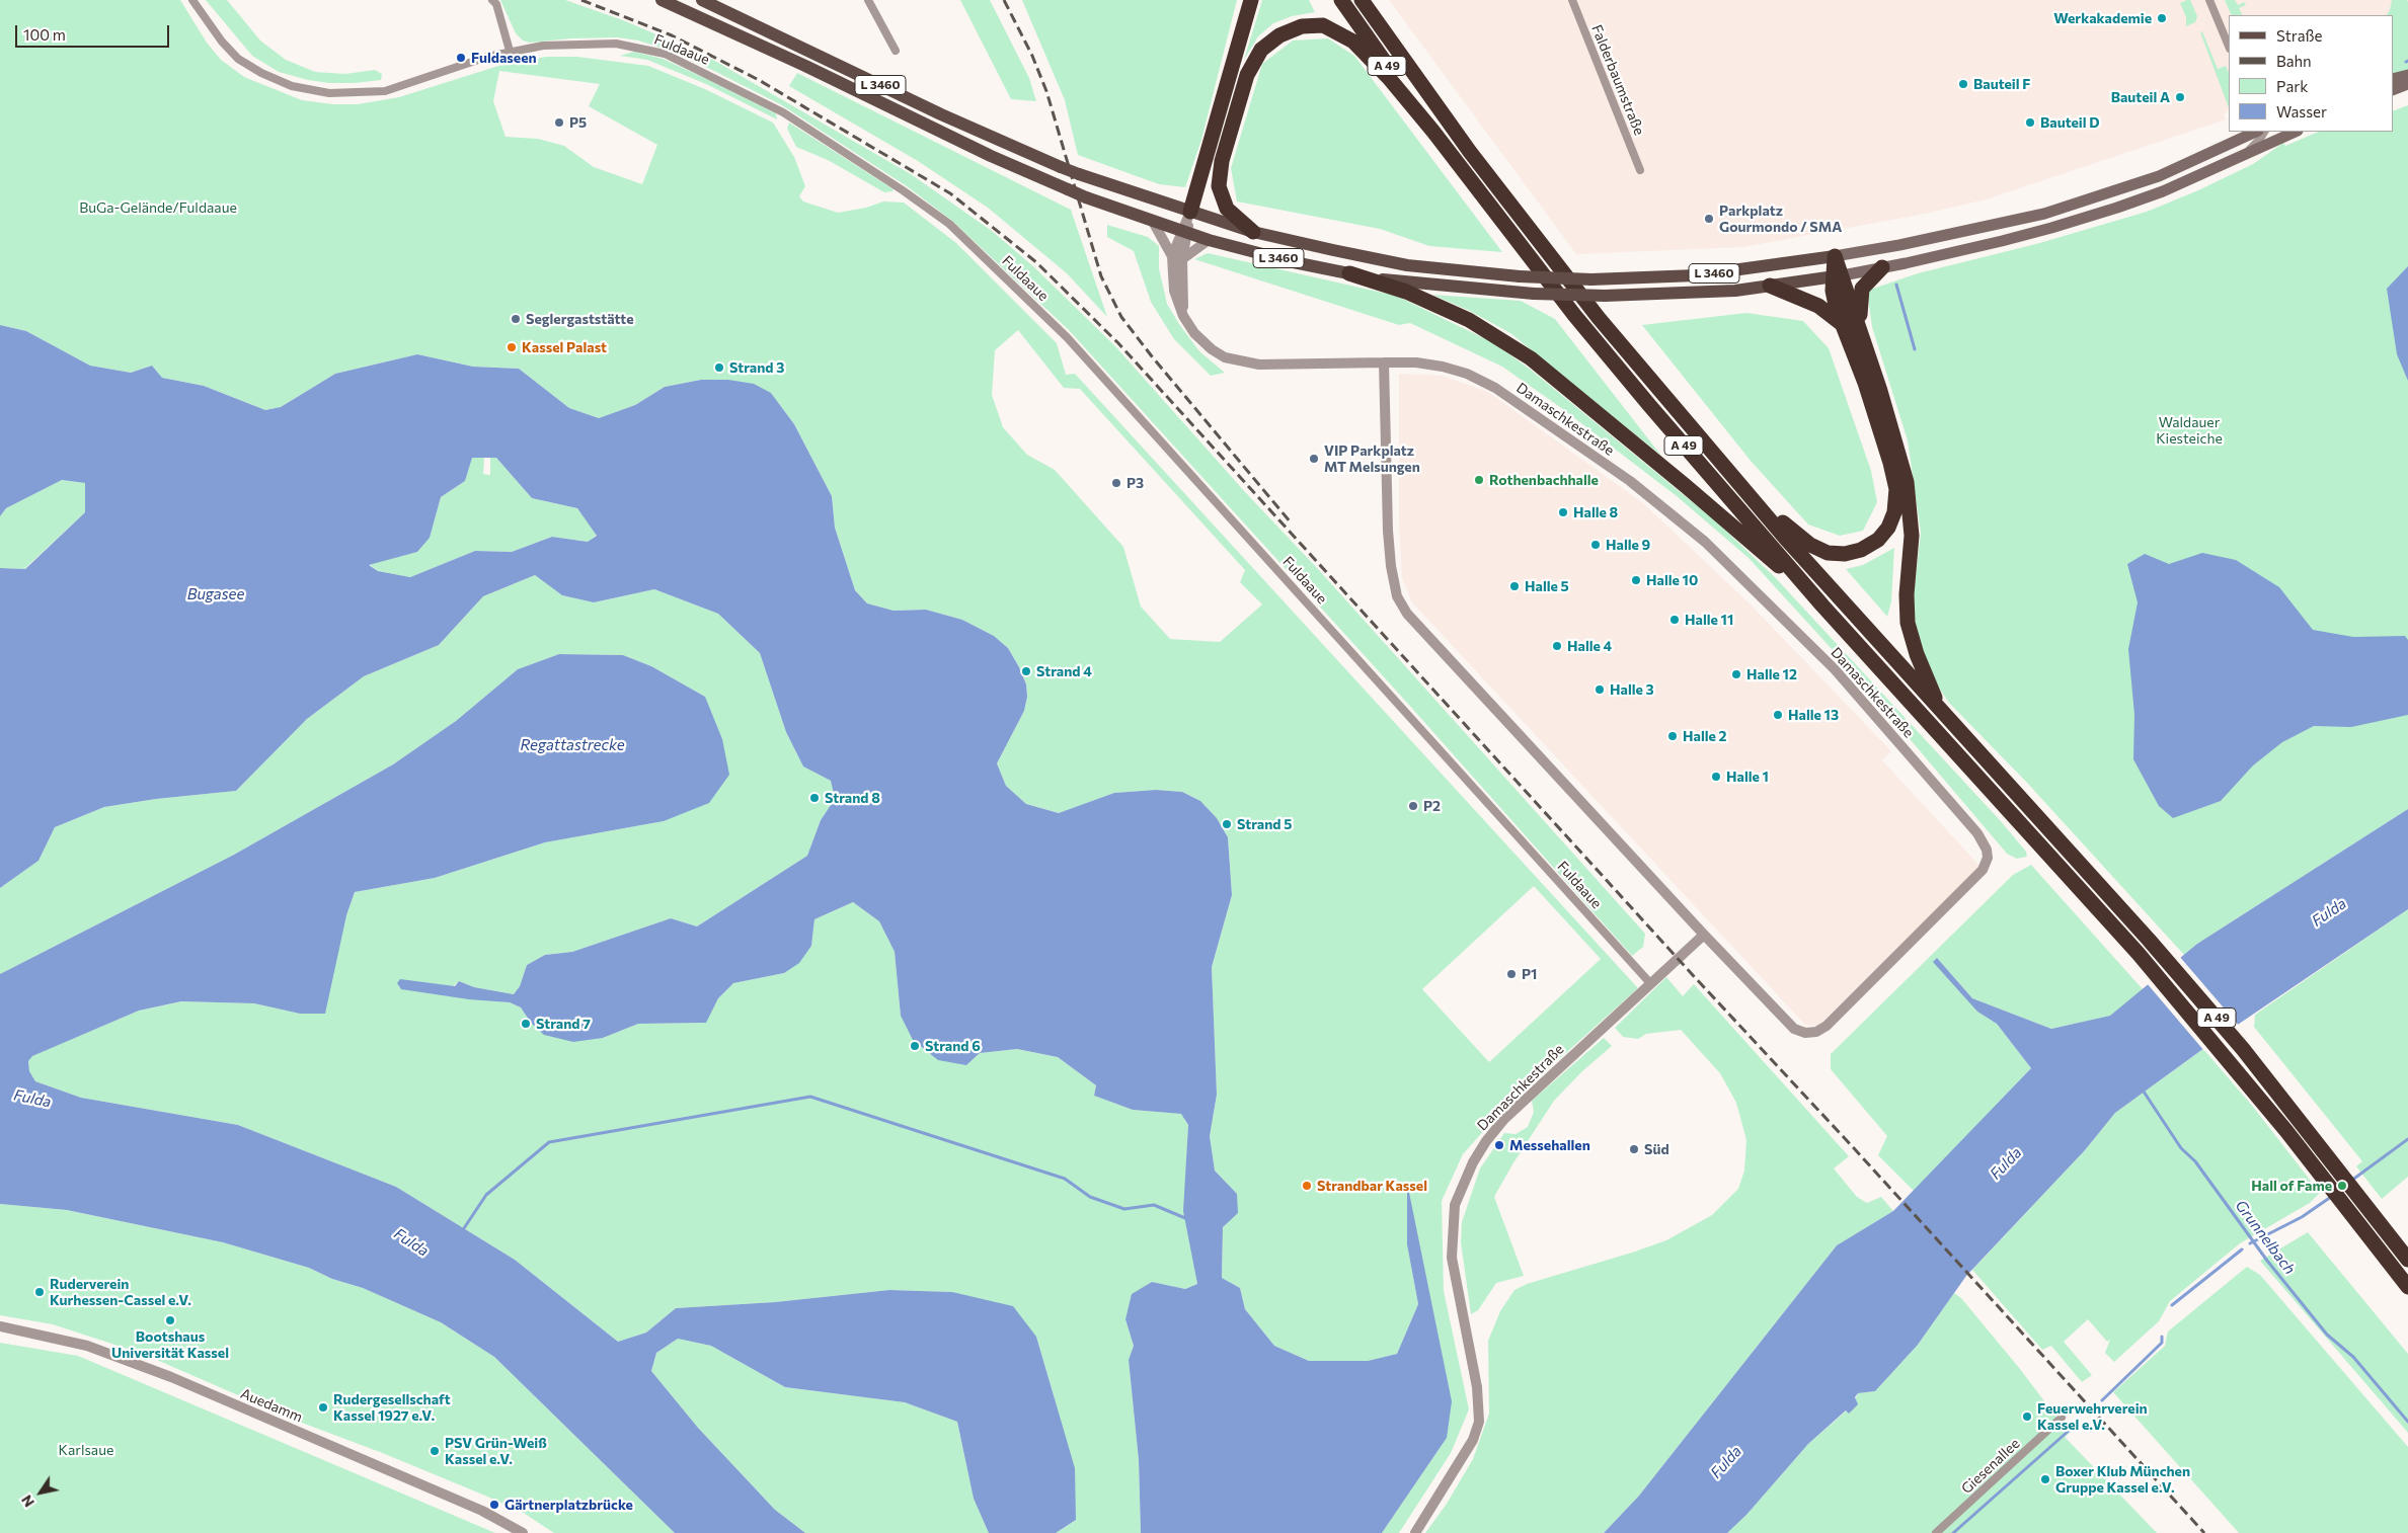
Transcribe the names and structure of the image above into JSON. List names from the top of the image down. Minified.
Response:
{"streets":{"highway":["A 49"],"main road":["L 3460"],"street":["Fuldaaue","Falderbaumstraße","Damaschkestraße","Auedamm","Giesenallee"]},"crossings":[["Fuldaaue","Damaschkestraße"],["L 3460","Damaschkestraße"]],"water":["Bugasee","Regattastrecke","Fulda","Grunnelbach"],"parks":["BuGa-Gelände/Fuldaaue","Waldauer Kiesteiche","Karlsaue"],"places":["Werkakademie","Fuldaseen","Bauteil F","Bauteil A","P5","Bauteil D","Parkplatz Gourmondo / SMA","Seglergaststätte","Kassel Palast","Strand 3","VIP Parkplatz MT Melsungen","Rothenbachhalle","P3","Halle 8","Halle 9","Halle 10","Halle 5","Halle 11","Halle 4","Strand 4","Halle 12","Halle 3","Halle 13","Halle 2","Halle 1","Strand 8","P2","Strand 5","P1","Strand 7","Strand 6","Messehallen","Süd","Strandbar Kassel","Hall of Fame","Ruderverein Kurhessen-Cassel e.V.","Bootshaus Universität Kassel","Rudergesellschaft Kassel 1927 e.V.","Feuerwehrverein Kassel e.V.","PSV Grün-Weiß Kassel e.V.","Boxer Klub München Gruppe Kassel e.V.","Gärtnerplatzbrücke"],"legend":["Straße","Bahn","Park","Wasser"],"scale_bar":"100 m","north":"bottom left"}
